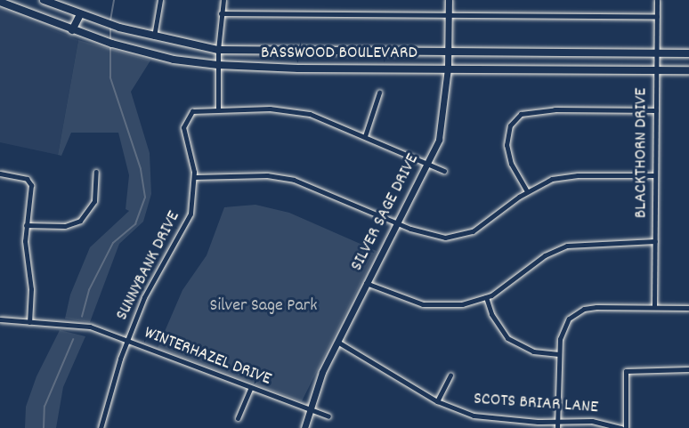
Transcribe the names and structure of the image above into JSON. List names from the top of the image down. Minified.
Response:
{"streets":{"main road":["BASSWOOD BOULEVARD"],"street":["BLACKTHORN DRIVE","SILVER SAGE DRIVE","SUNNYBANK DRIVE","WINTERHAZEL DRIVE","SCOTS BRIAR LANE"]},"crossings":[["BASSWOOD BOULEVARD","BLACKTHORN DRIVE"],["BASSWOOD BOULEVARD","SILVER SAGE DRIVE"],["SILVER SAGE DRIVE","WINTERHAZEL DRIVE"],["SILVER SAGE DRIVE","SCOTS BRIAR LANE"],["SUNNYBANK DRIVE","WINTERHAZEL DRIVE"]],"parks":["Silver Sage Park"]}
